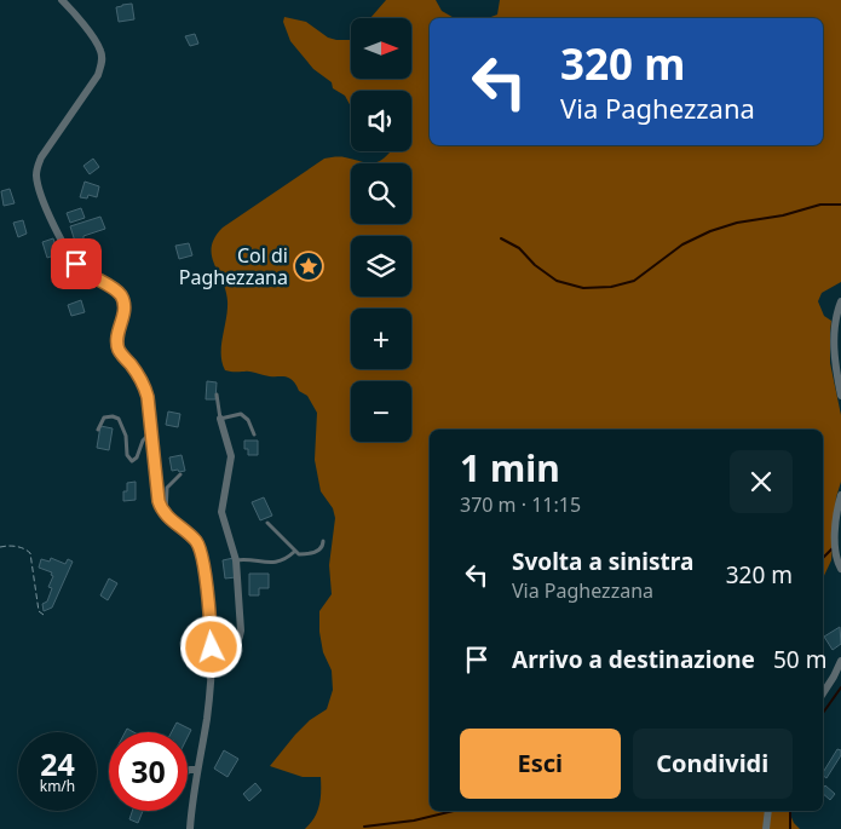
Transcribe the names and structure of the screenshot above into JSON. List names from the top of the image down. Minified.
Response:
{"places":{"place":["Col di Paghezzana"]},"north":"right","page":{"map_buttons":["+","−"],"turn":["320 m","Via Paghezzana"],"heading":["1 min","370 m · 11:15"],"list":[{"name":"Svolta a sinistra","note":"Via Paghezzana","value":"320 m"},{"name":"Arrivo a destinazione","value":"50 m"}],"buttons":["Esci","Condividi"],"speed":"24 km/h","limit":"30"}}
